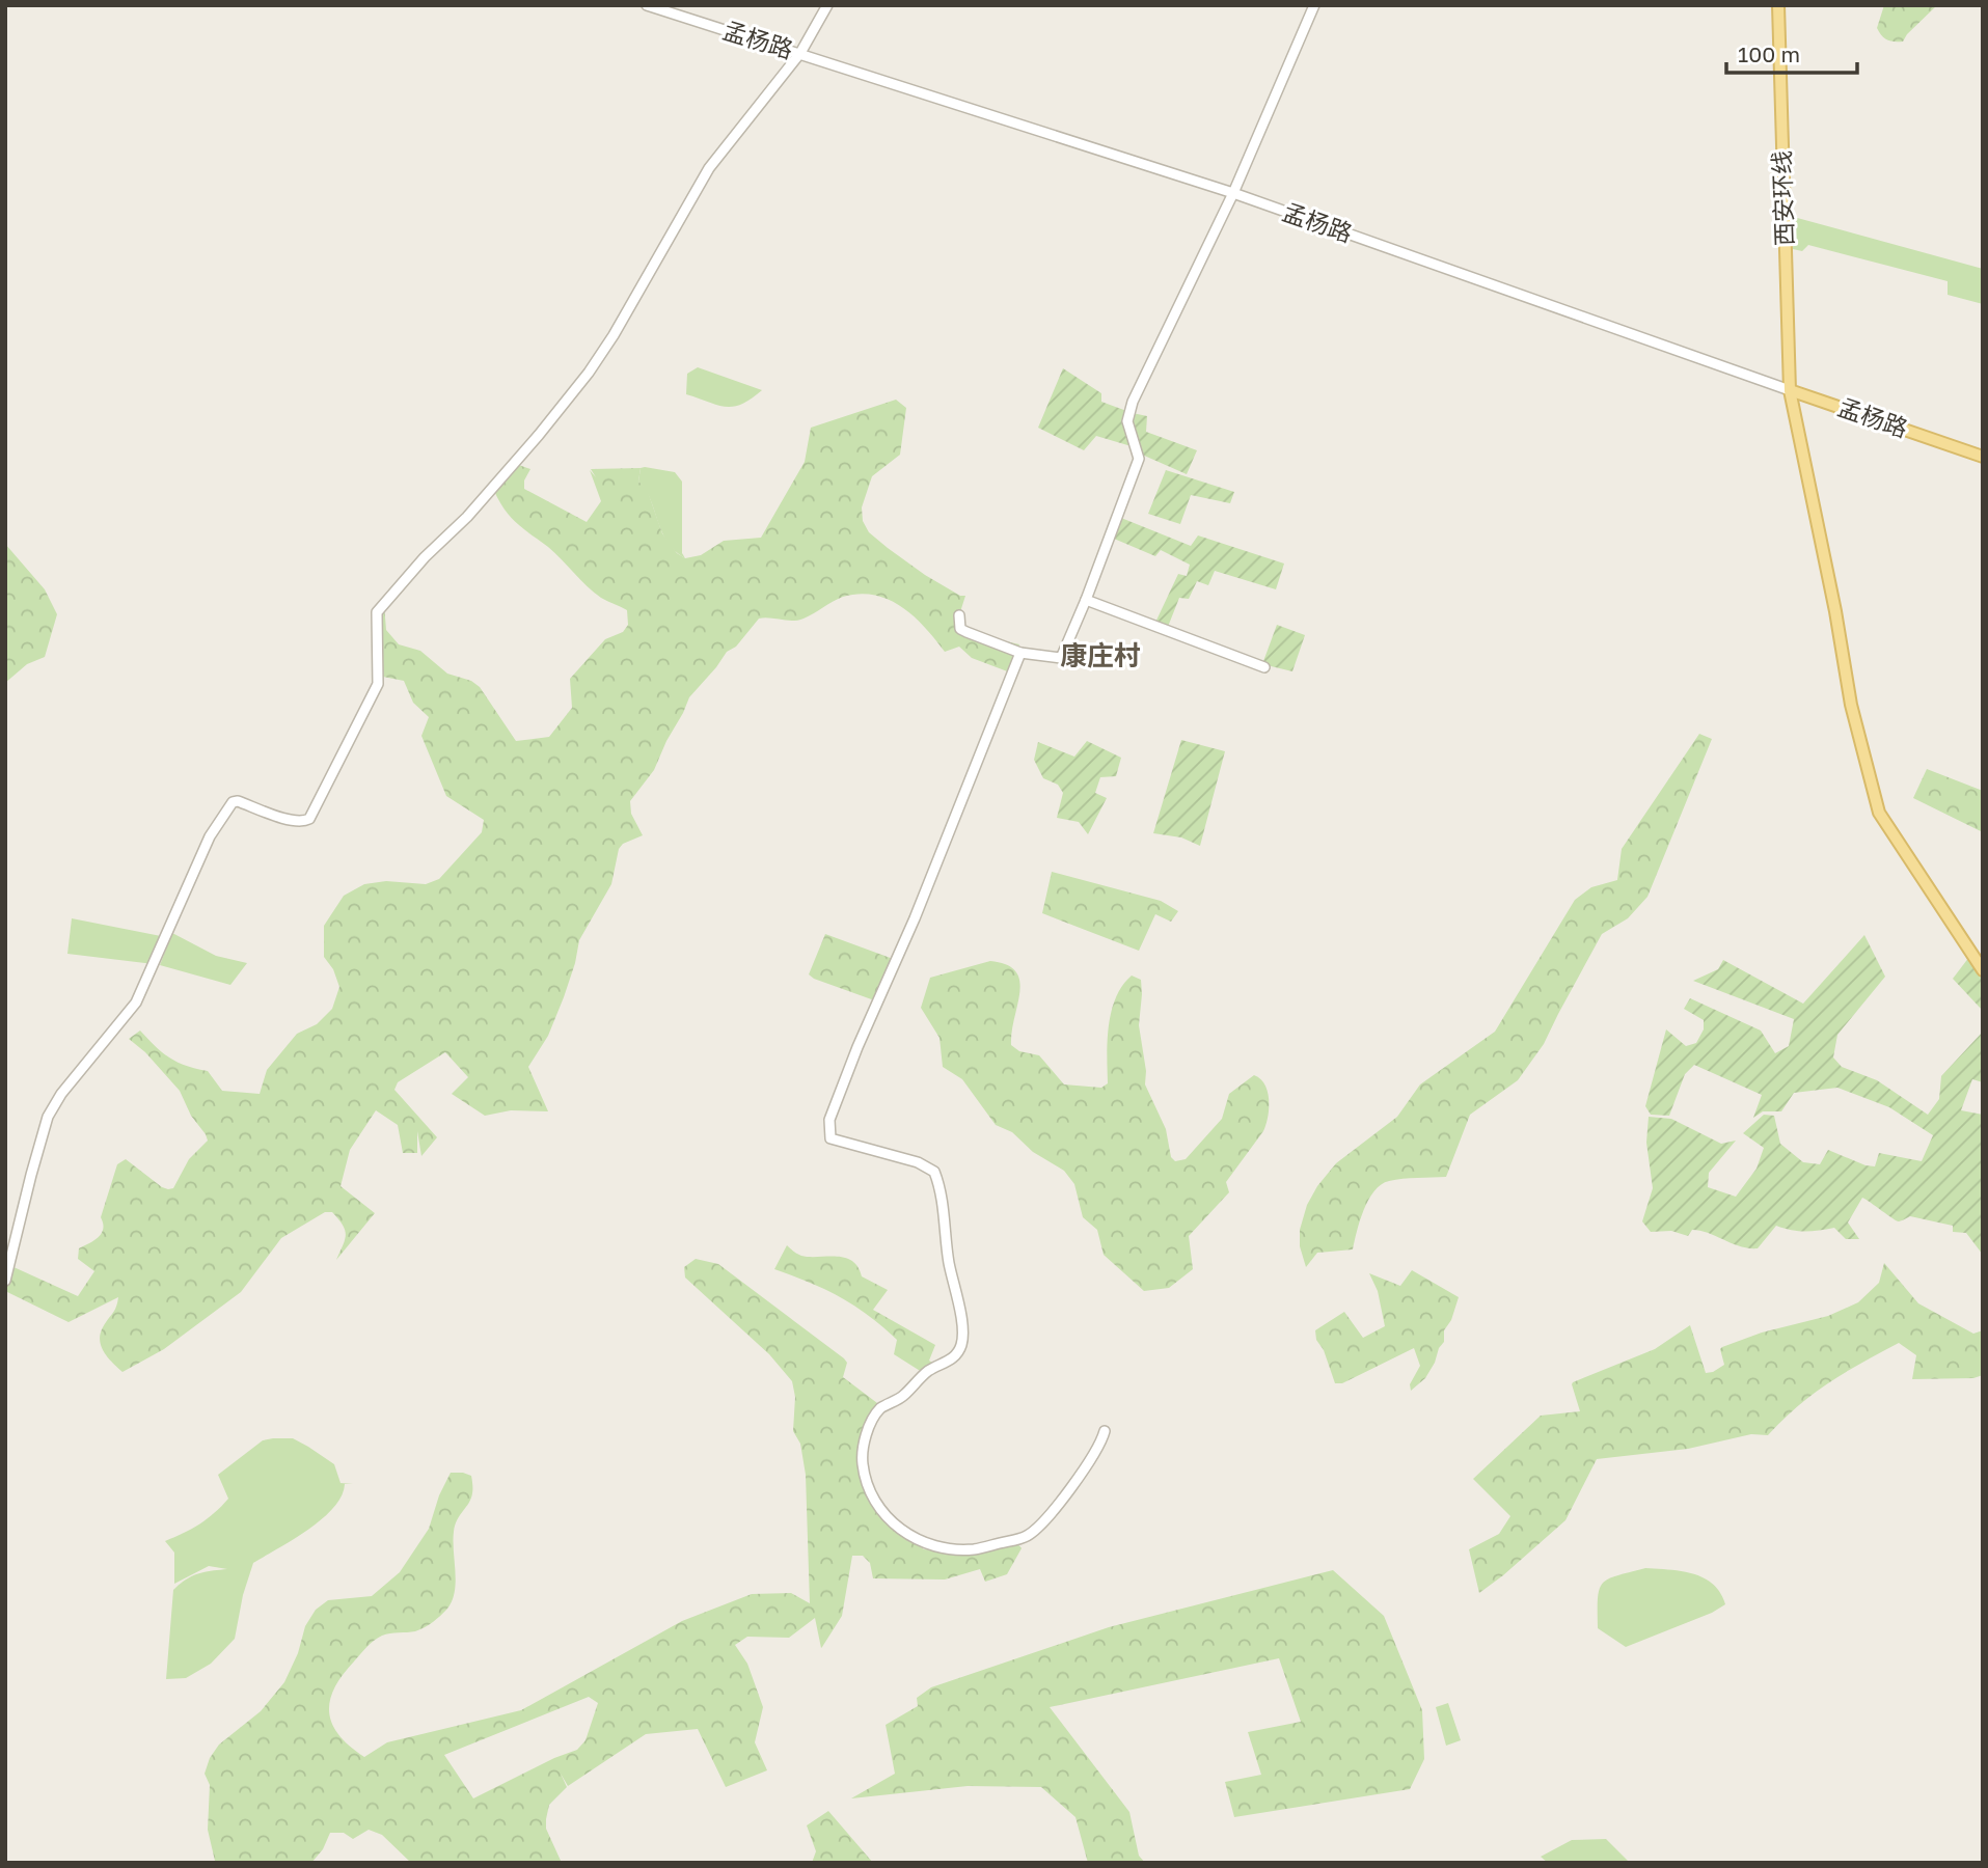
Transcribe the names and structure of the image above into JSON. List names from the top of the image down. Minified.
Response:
{"streets":{"main road":["孟杨路","西安环线"]},"crossings":[["孟杨路","西安环线"]],"districts":["康庄村"],"scale_bar":"100 m"}
